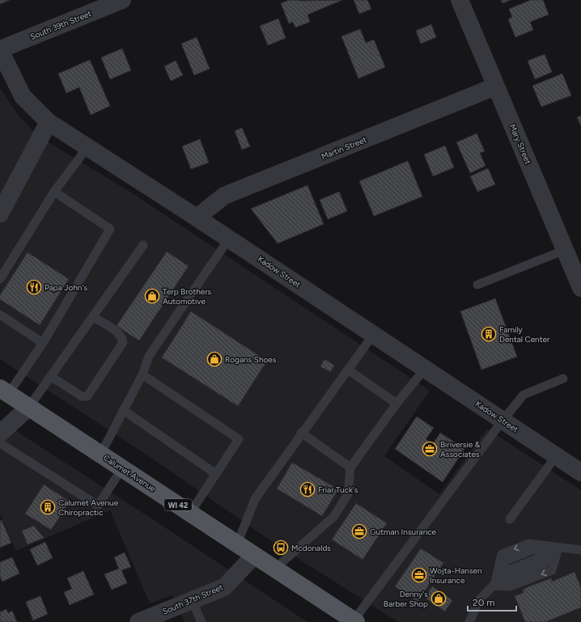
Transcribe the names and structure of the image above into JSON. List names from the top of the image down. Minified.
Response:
{"streets":{"main road":["Calumet Avenue","WI 42"],"street":["South 39th Street","Mary Street","Martin Street","Kadow Street","South 37th Street"]},"crossings":[["South 39th Street","Kadow Street"],["Mary Street","Martin Street"],["Martin Street","Kadow Street"],["Calumet Avenue","South 37th Street"]],"places":{"restaurant":["Papa John's","Friar Tuck's"],"shop":["Terp Brothers Automotive","Rogans Shoes","Denny's Barber Shop"],"building":["Family Dental Center","Calumet Avenue Chiropractic"],"office":["Binversie & Associates","Gutman Insurance","Wojta-Hansen Insurance"],"bus stop":["Mcdonalds"]},"scale_bar":"20 m"}
